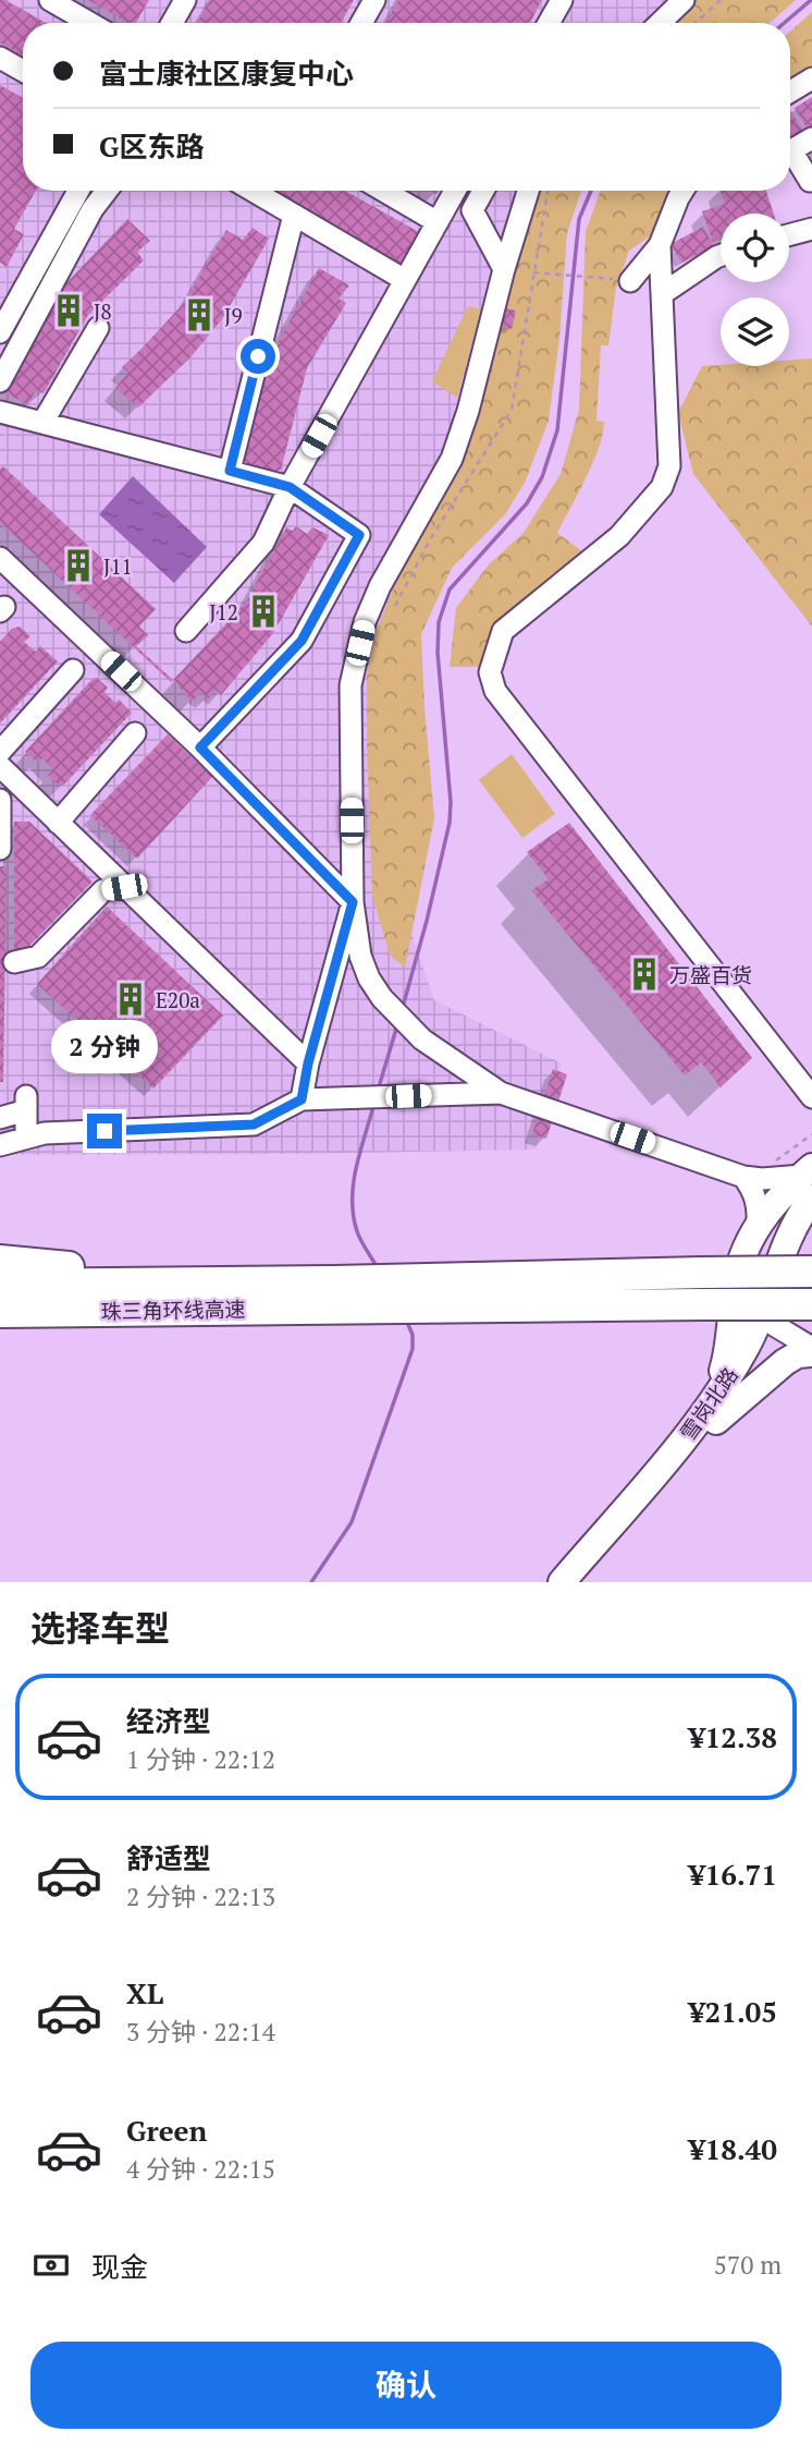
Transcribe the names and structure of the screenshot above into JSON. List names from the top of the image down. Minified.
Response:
{"streets":{"highway":["珠三角环线高速"],"main road":["雪岗北路"]},"places":{"building":["J8","J9","J11","J12","万盛百货","E20a"]},"page":{"banner":["富士康社区康复中心","G区东路"],"bubble":"2 分钟","heading":"选择车型","list":[{"name":"经济型","note":"1 分钟 · 22:12","value":"¥12.38"},{"name":"舒适型","note":"2 分钟 · 22:13","value":"¥16.71"},{"name":"XL","note":"3 分钟 · 22:14","value":"¥21.05"},{"name":"Green","note":"4 分钟 · 22:15","value":"¥18.40"}],"pay":["现金","570 m"],"buttons":"确认"}}
